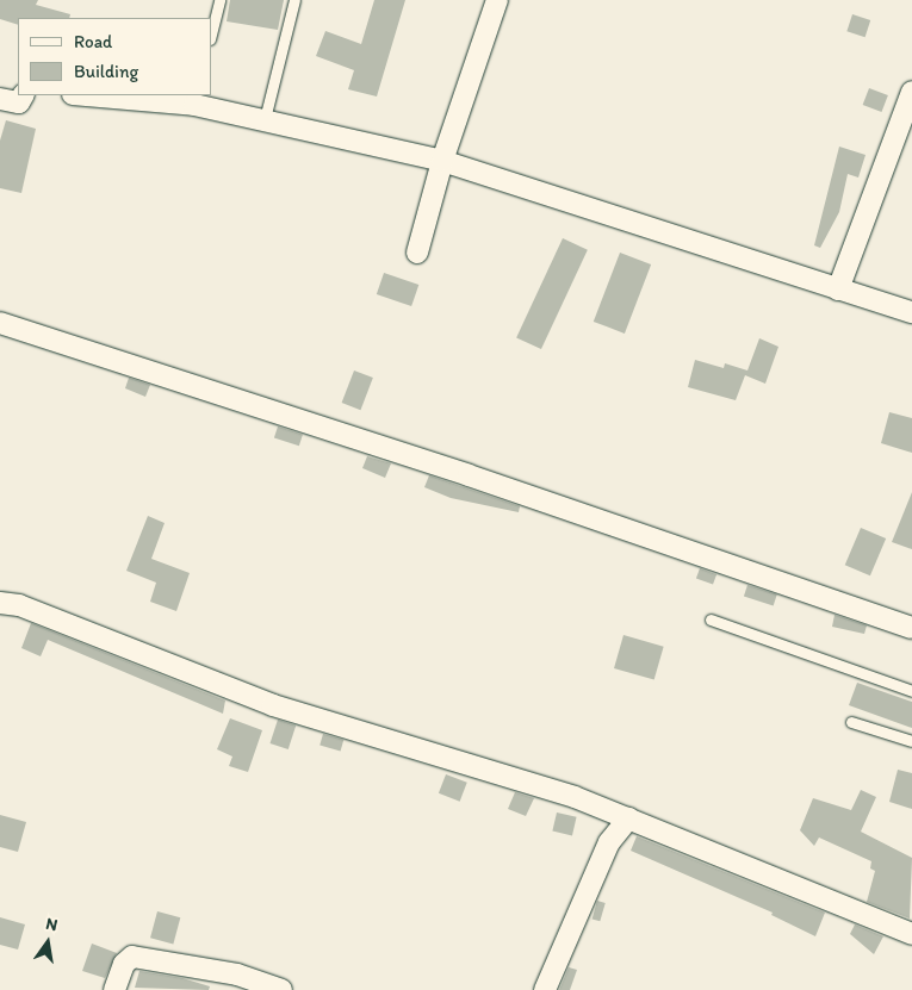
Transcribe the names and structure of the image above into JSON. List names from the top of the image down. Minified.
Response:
{"legend":["Road","Building"],"north":"top"}
